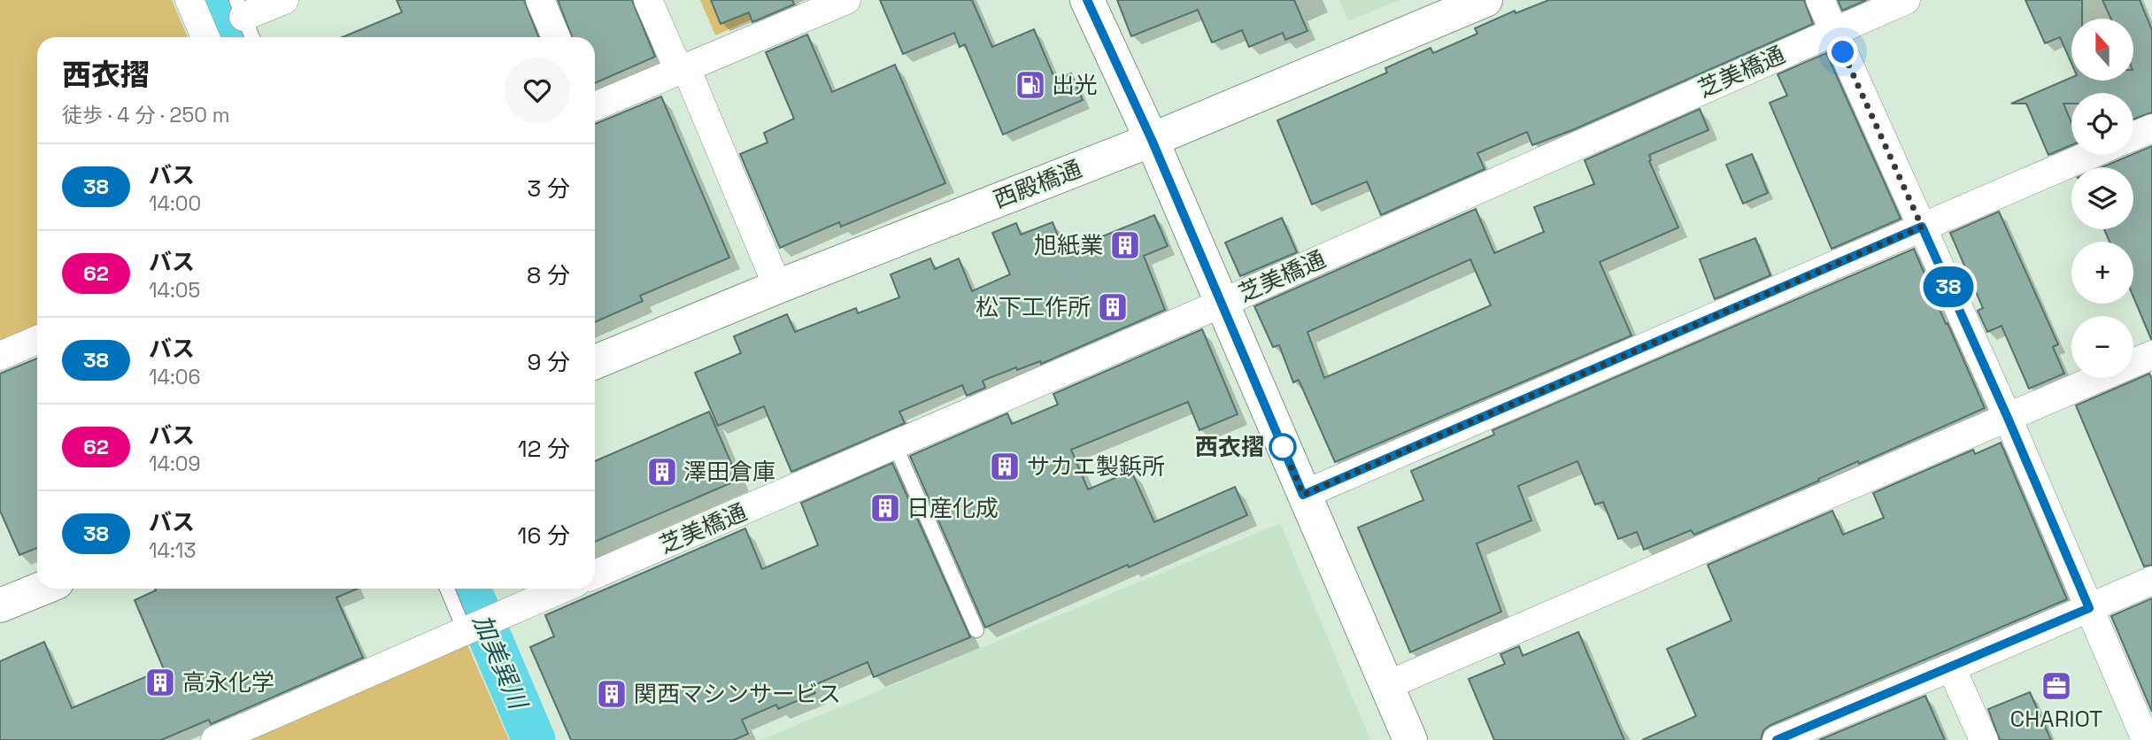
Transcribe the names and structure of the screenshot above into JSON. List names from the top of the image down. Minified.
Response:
{"streets":{"street":["芝美橋通","西殿橋通"]},"water":["加美巽川"],"places":{"fuel station":["出光"],"building":["旭紙業","松下工作所","サカエ製鋲所","澤田倉庫","日産化成","高永化学","関西マシンサービス"],"other":["西衣摺"],"office":["CHARIOT"]},"lines":["bus line 38"],"north":"top","page":{"on_map":"38","map_buttons":["+","−"],"heading":["西衣摺","徒歩 · 4 分 · 250 m"],"list":[{"mark":"38","name":"バス","note":"14:00","value":"3 分"},{"mark":"62","name":"バス","note":"14:05","value":"8 分"},{"mark":"38","name":"バス","note":"14:06","value":"9 分"},{"mark":"62","name":"バス","note":"14:09","value":"12 分"},{"mark":"38","name":"バス","note":"14:13","value":"16 分"}]}}
